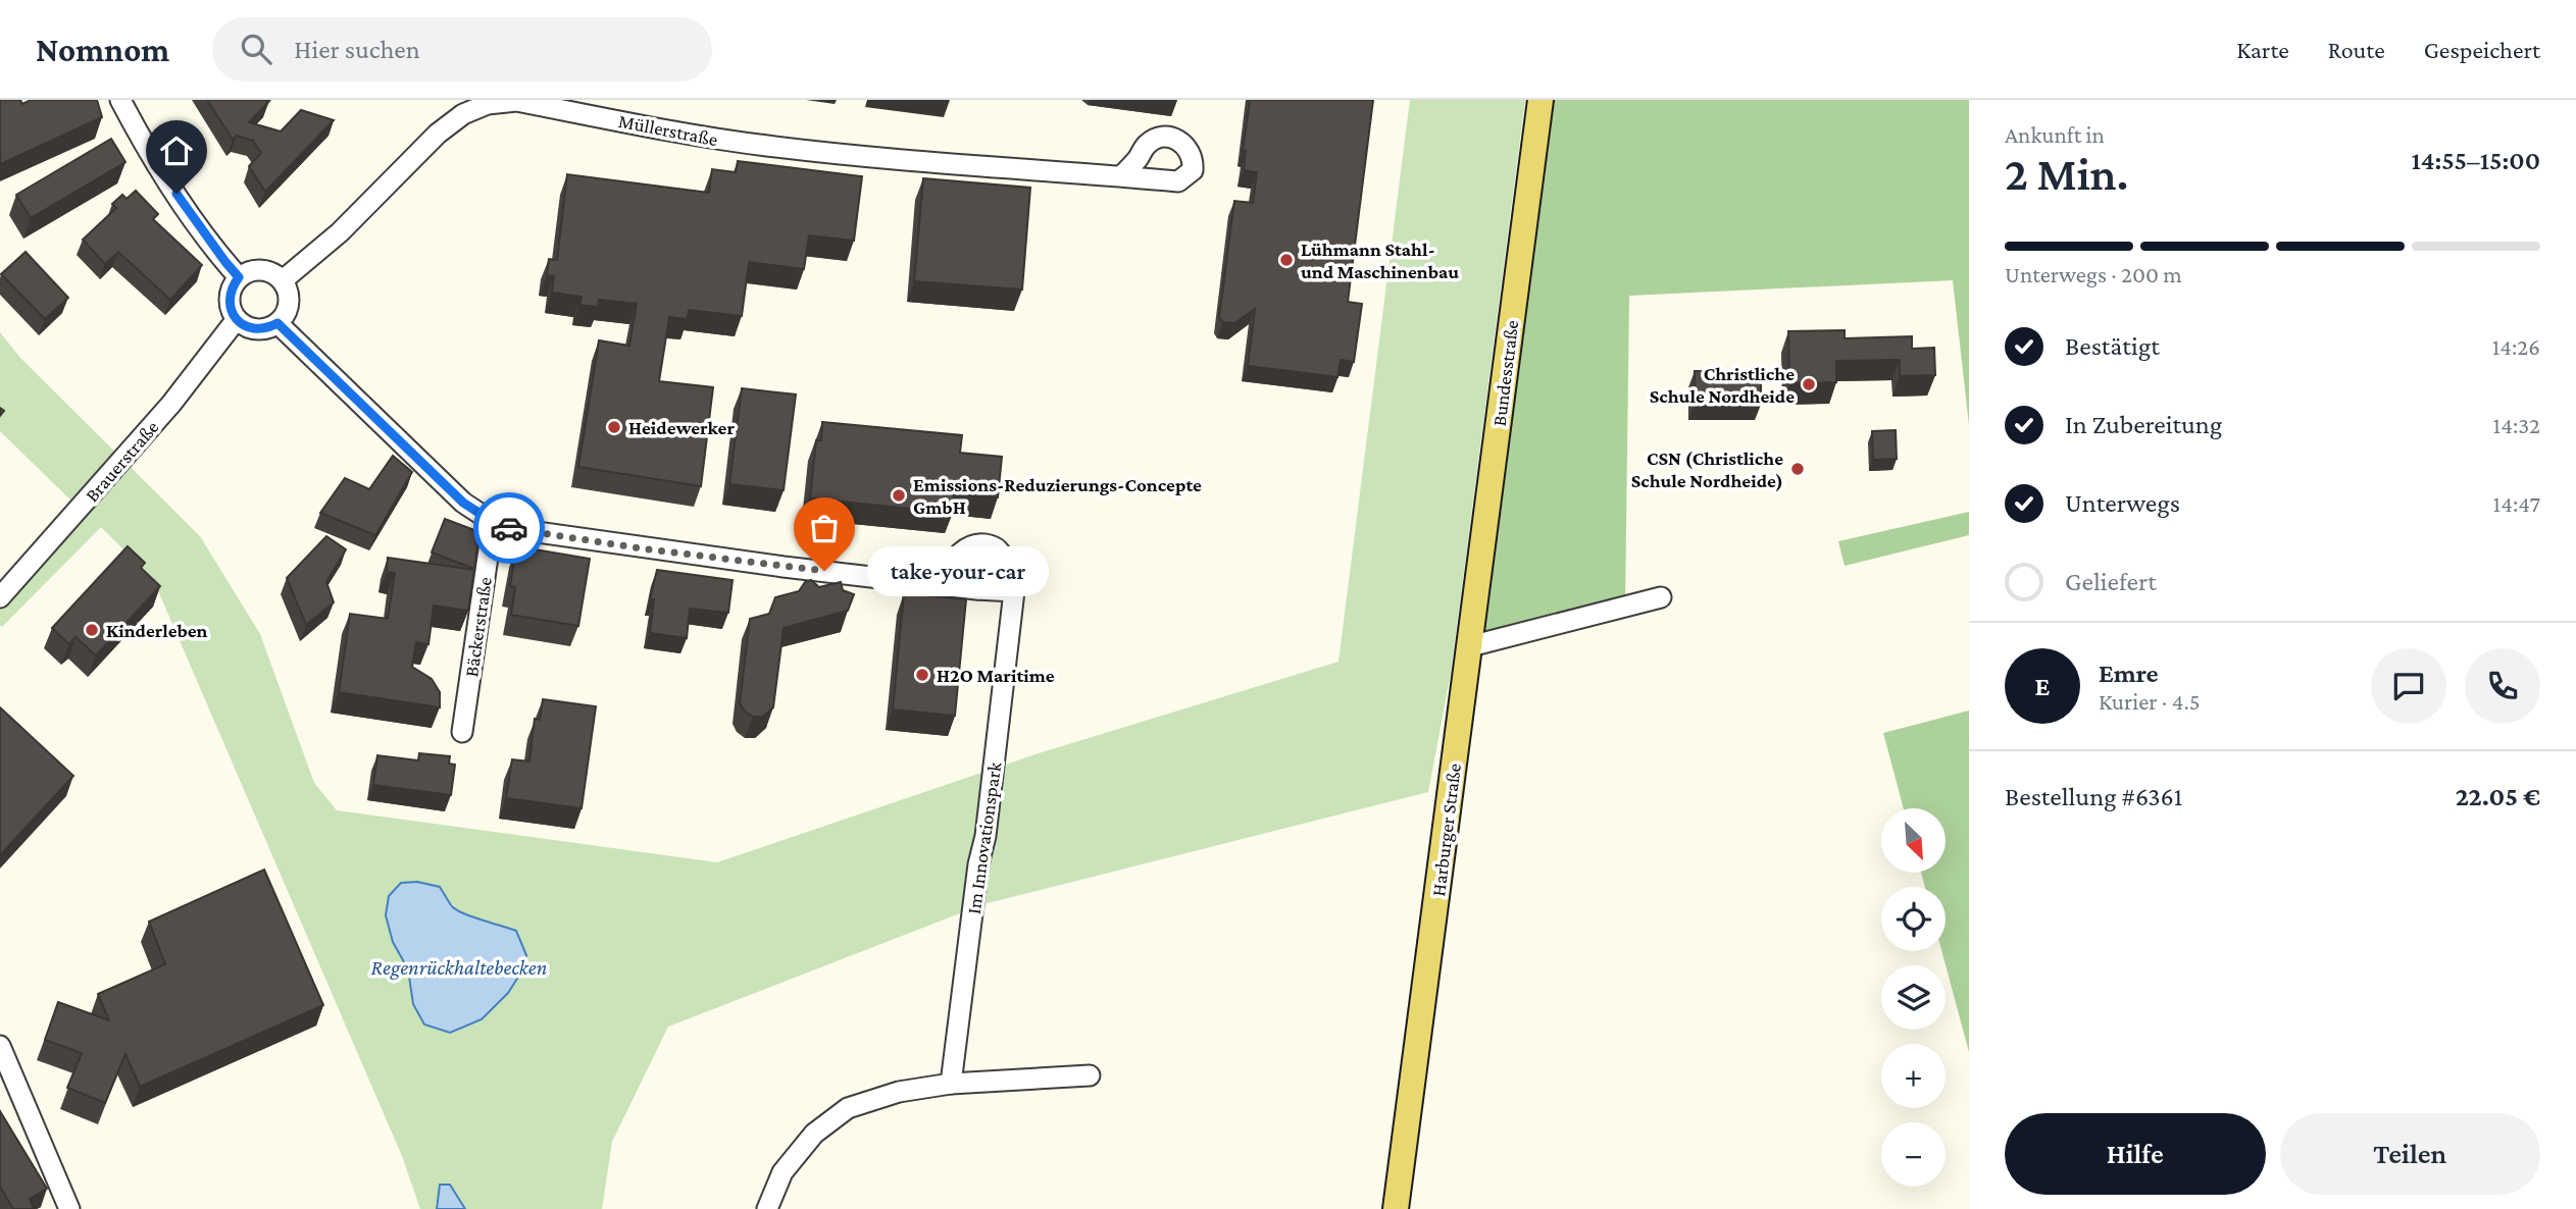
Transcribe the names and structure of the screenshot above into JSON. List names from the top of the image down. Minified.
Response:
{"streets":{"main road":["Bundesstraße","Harburger Straße"],"street":["Müllerstraße","Brauerstraße","Bäckerstraße","Im Innovationspark"]},"crossings":[["Müllerstraße","Brauerstraße"],["Bundesstraße","Harburger Straße"]],"water":["Regenrückhaltebecken"],"places":["Lühmann Stahl- und Maschinenbau","Christliche Schule Nordheide","Heidewerker","CSN (Christliche Schule Nordheide)","Emissions-Reduzierungs-Concepte GmbH","take-your-car","Kinderleben","H2O Maritime"],"north":"bottom right","page":{"header":"Nomnom","search":"Hier suchen","nav":["Karte","Route","Gespeichert"],"heading":["2 Min.","Ankunft in","14:55–15:00"],"panel":["Emre","Kurier · 4.5","Bestellung #6361","22.05 €"],"bar":"Unterwegs · 200 m","list":[["Bestätigt","14:26"],["In Zubereitung","14:32"],["Unterwegs","14:47"],"Geliefert"],"bubble":"take-your-car","round":"E","map_buttons":["+","−"],"buttons":["Hilfe","Teilen"]}}
